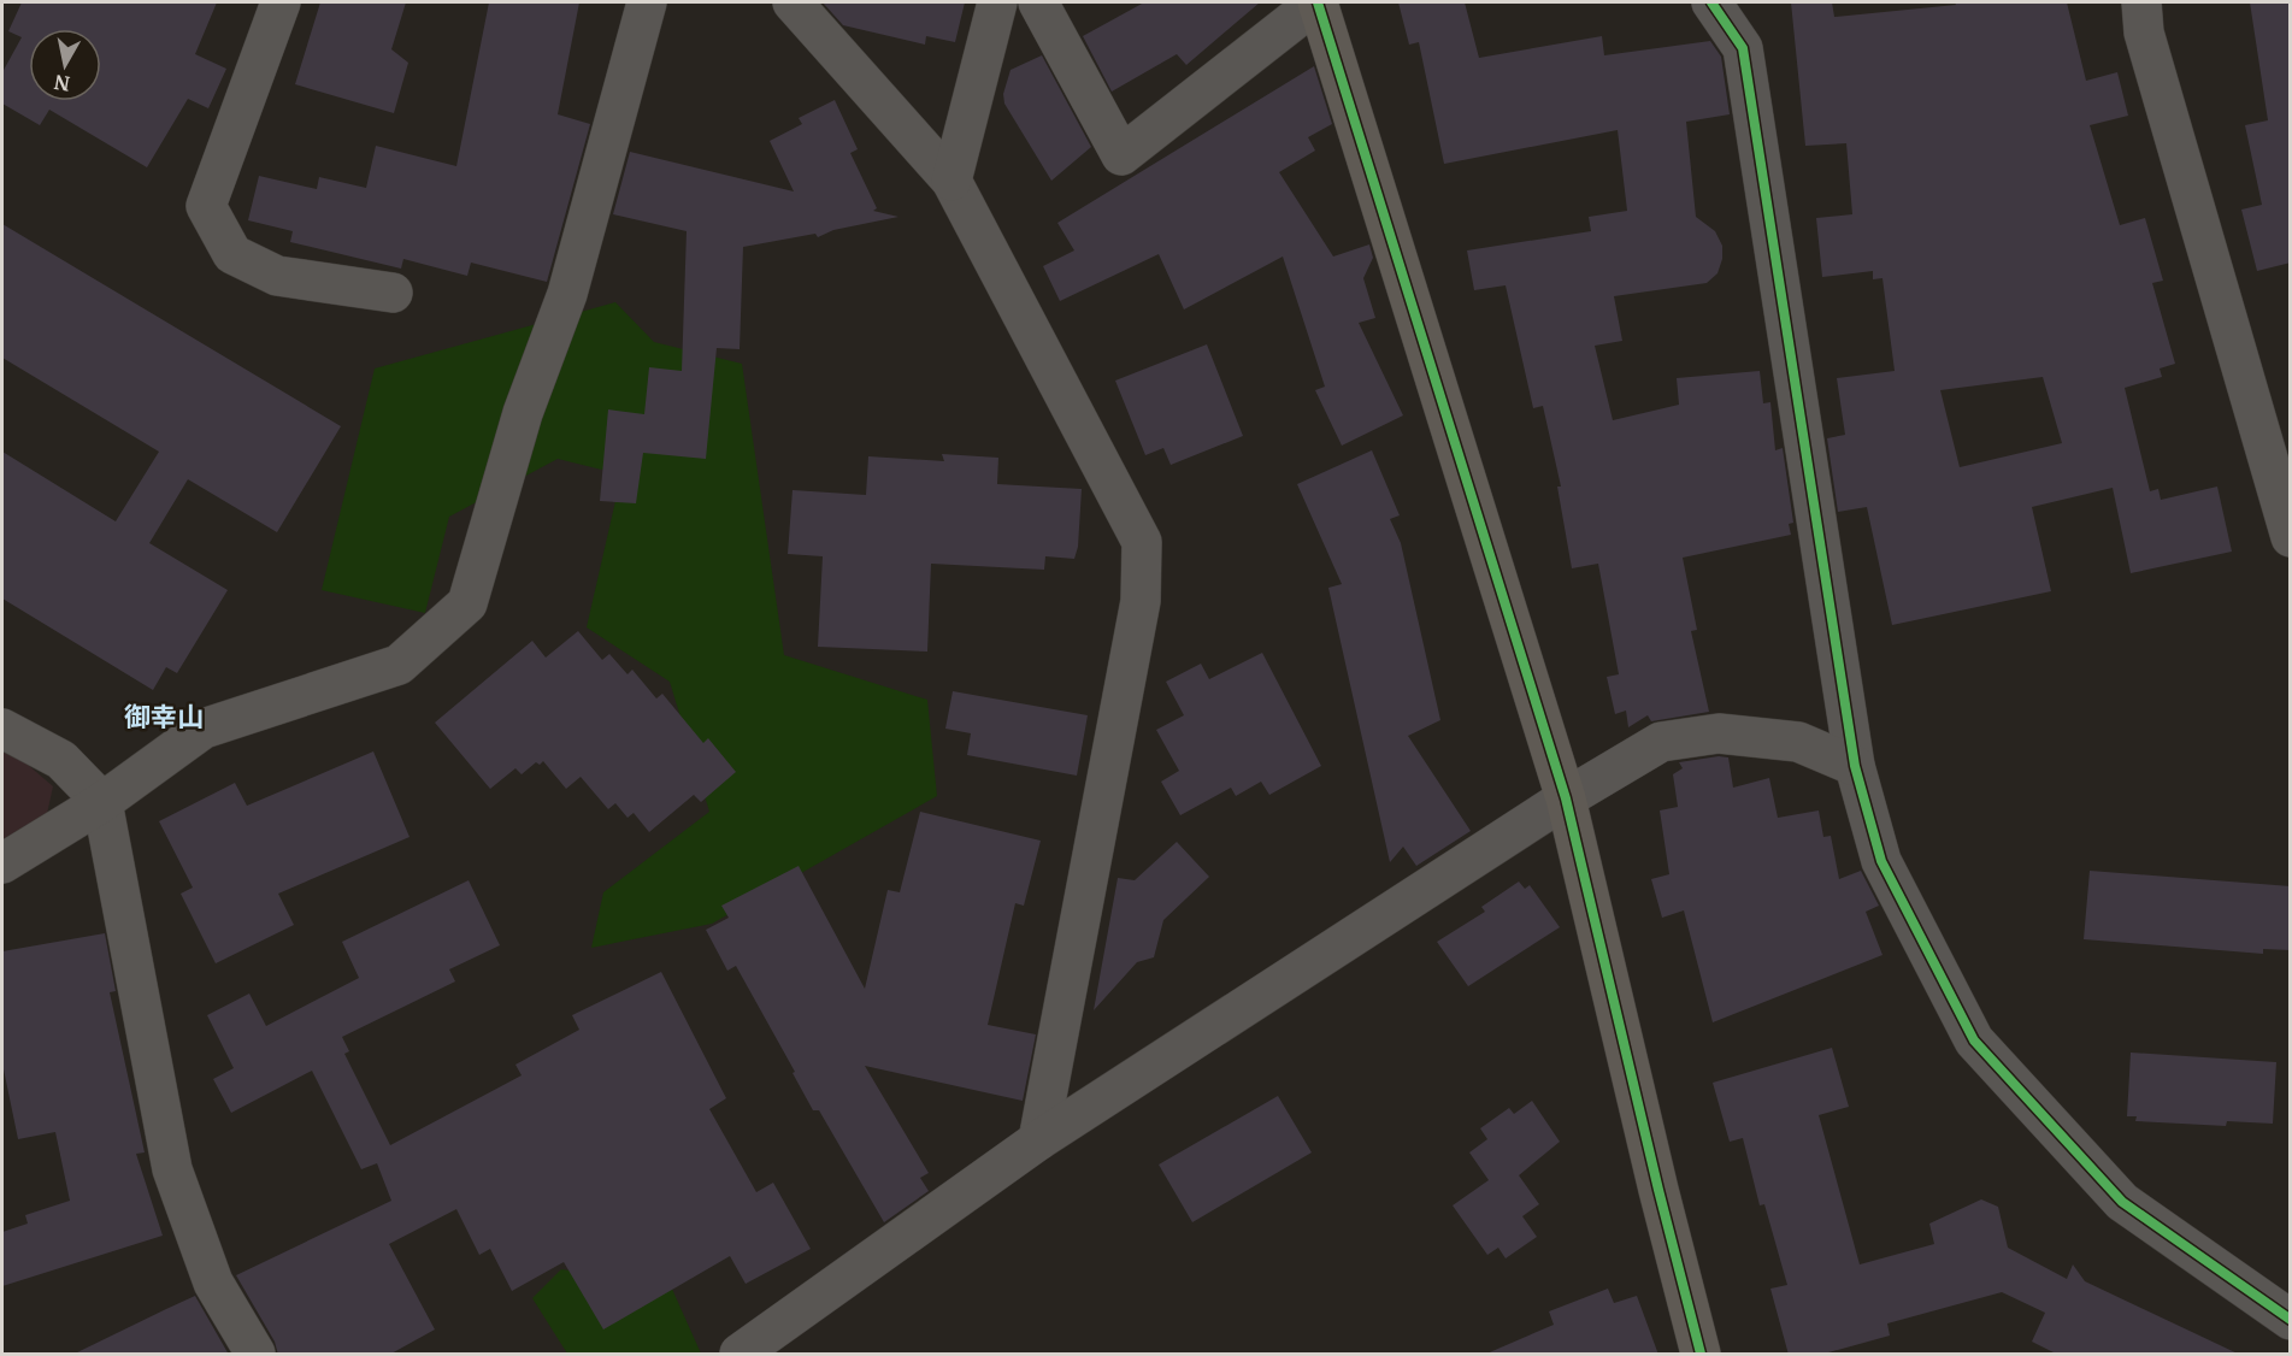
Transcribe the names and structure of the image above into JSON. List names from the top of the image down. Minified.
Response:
{"districts":["御幸山"],"north":"bottom"}
